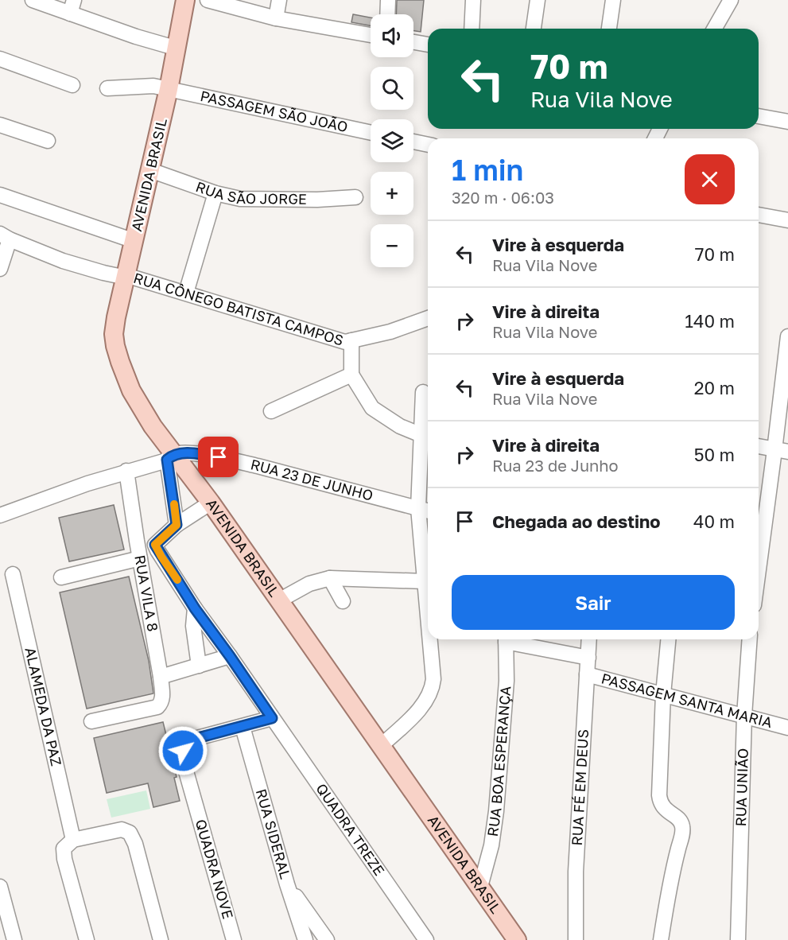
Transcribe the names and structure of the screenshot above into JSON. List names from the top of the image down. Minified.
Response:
{"streets":{"main road":["AVENIDA BRASIL"],"street":["PASSAGEM SÃO JOÃO","RUA SÃO JORGE","RUA CÔNEGO BATISTA CAMPOS","RUA 23 DE JUNHO","RUA VILA 8","PASSAGEM SANTA MARIA","ALAMEDA DA PAZ","RUA BOA ESPERANÇA","RUA FÉ EM DEUS","RUA UNIÃO","QUADRA TREZE","RUA SIDERAL","QUADRA NOVE"]},"crossings":[["PASSAGEM SÃO JOÃO","AVENIDA BRASIL"],["AVENIDA BRASIL","RUA SÃO JORGE"],["AVENIDA BRASIL","RUA CÔNEGO BATISTA CAMPOS"],["AVENIDA BRASIL","RUA 23 DE JUNHO"],["AVENIDA BRASIL","RUA BOA ESPERANÇA"],["RUA 23 DE JUNHO","RUA VILA 8"],["PASSAGEM SANTA MARIA","RUA FÉ EM DEUS"],["PASSAGEM SANTA MARIA","RUA UNIÃO"],["RUA SIDERAL","QUADRA NOVE"]],"page":{"map_buttons":["+","−"],"turn":["70 m","Rua Vila Nove"],"heading":["1 min","320 m · 06:03"],"list":[{"name":"Vire à esquerda","note":"Rua Vila Nove","value":"70 m"},{"name":"Vire à direita","note":"Rua Vila Nove","value":"140 m"},{"name":"Vire à esquerda","note":"Rua Vila Nove","value":"20 m"},{"name":"Vire à direita","note":"Rua 23 de Junho","value":"50 m"},{"name":"Chegada ao destino","value":"40 m"}],"buttons":"Sair"}}
